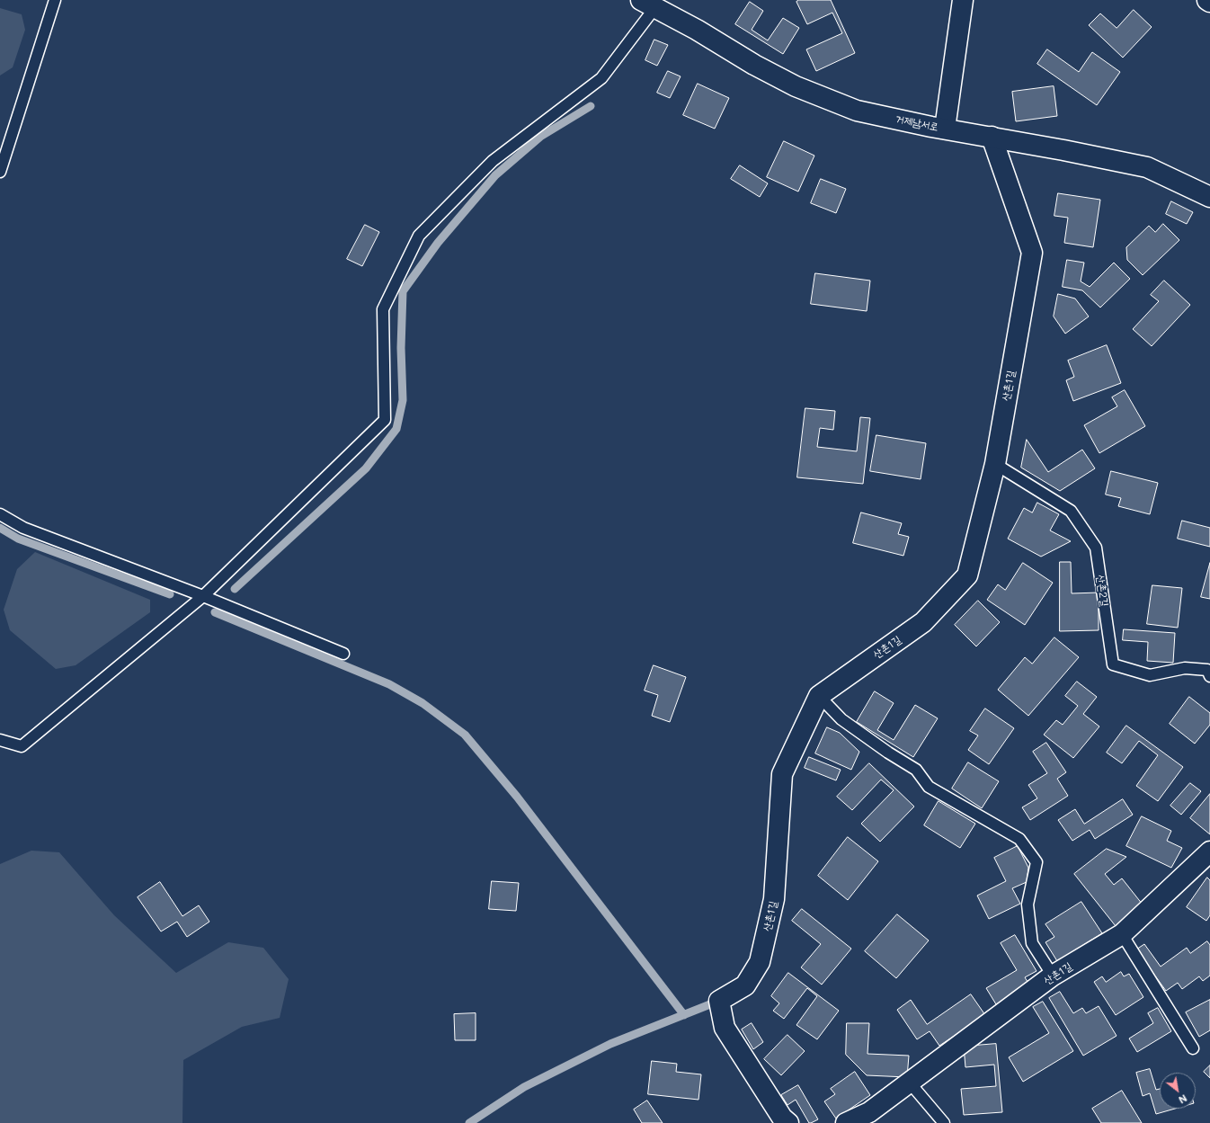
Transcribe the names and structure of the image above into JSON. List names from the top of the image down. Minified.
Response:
{"streets":{"street":["거제남서로","산촌1길"],"lane":["산촌2길"]},"crossings":[["거제남서로","산촌1길"],["산촌1길","산촌2길"]],"north":"bottom right"}
